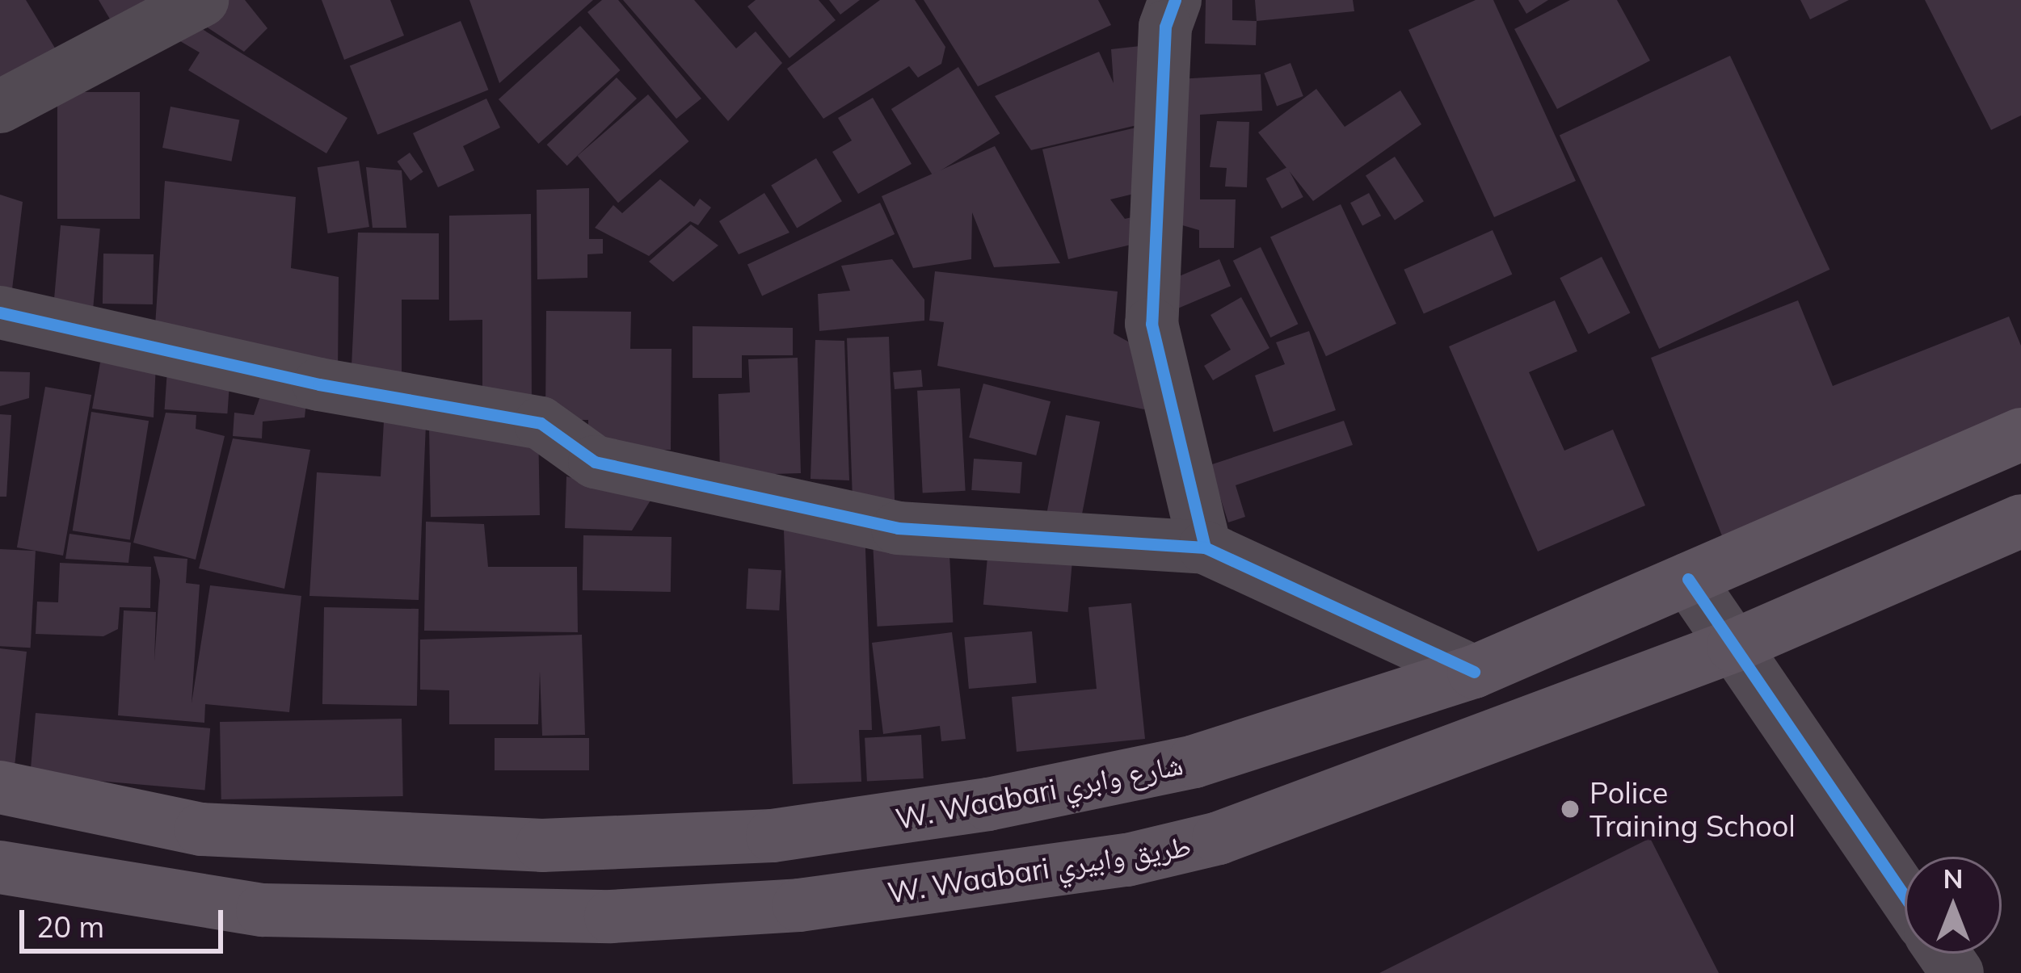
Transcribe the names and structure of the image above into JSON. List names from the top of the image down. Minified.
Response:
{"streets":{"main road":["W. Waabari شارع وابري","W. Waabari طريق وابيري"]},"places":["Police Training School"],"scale_bar":"20 m","north":"top"}
